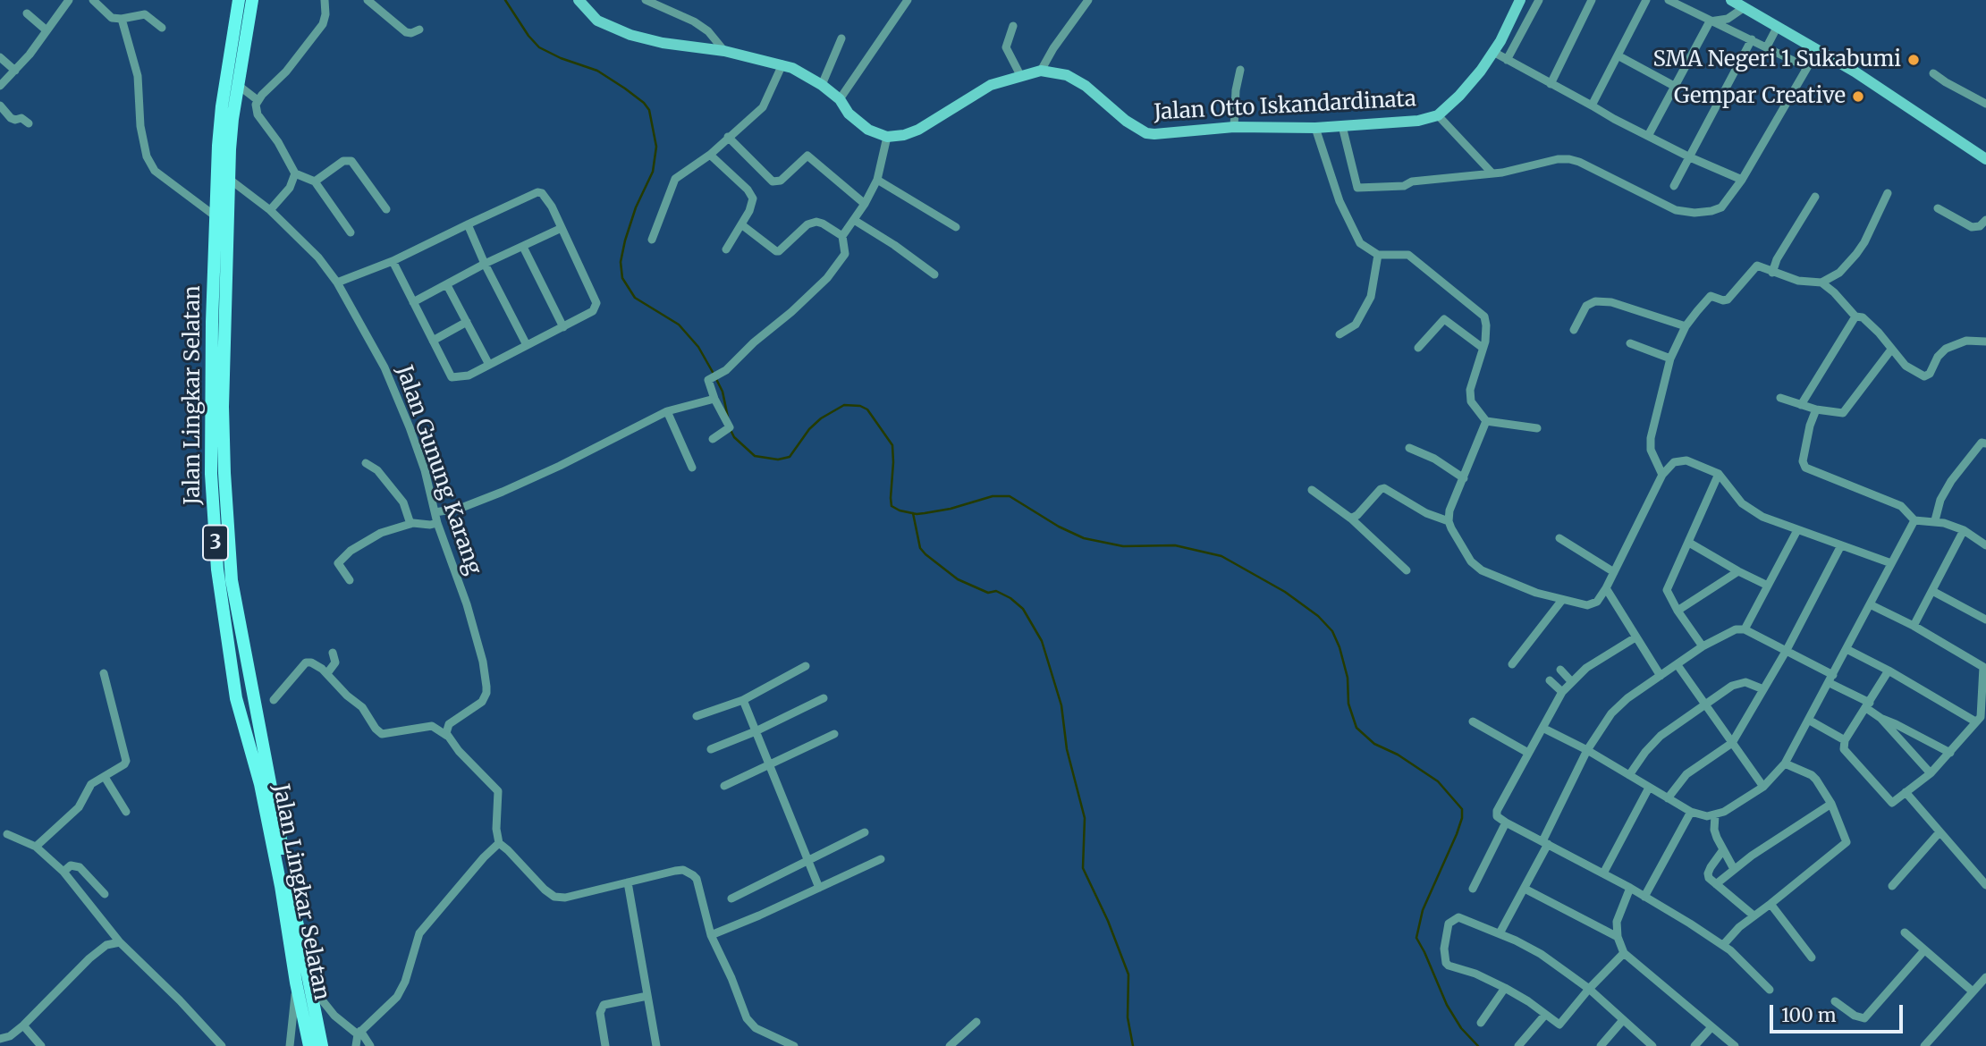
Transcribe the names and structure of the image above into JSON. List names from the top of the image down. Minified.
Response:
{"streets":{"main road":["Jalan Otto Iskandardinata","Jalan Lingkar Selatan","3"],"street":["Jalan Gunung Karang"]},"crossings":[["Jalan Lingkar Selatan","Jalan Gunung Karang"]],"places":["SMA Negeri 1 Sukabumi","Gempar Creative"],"scale_bar":"100 m"}
